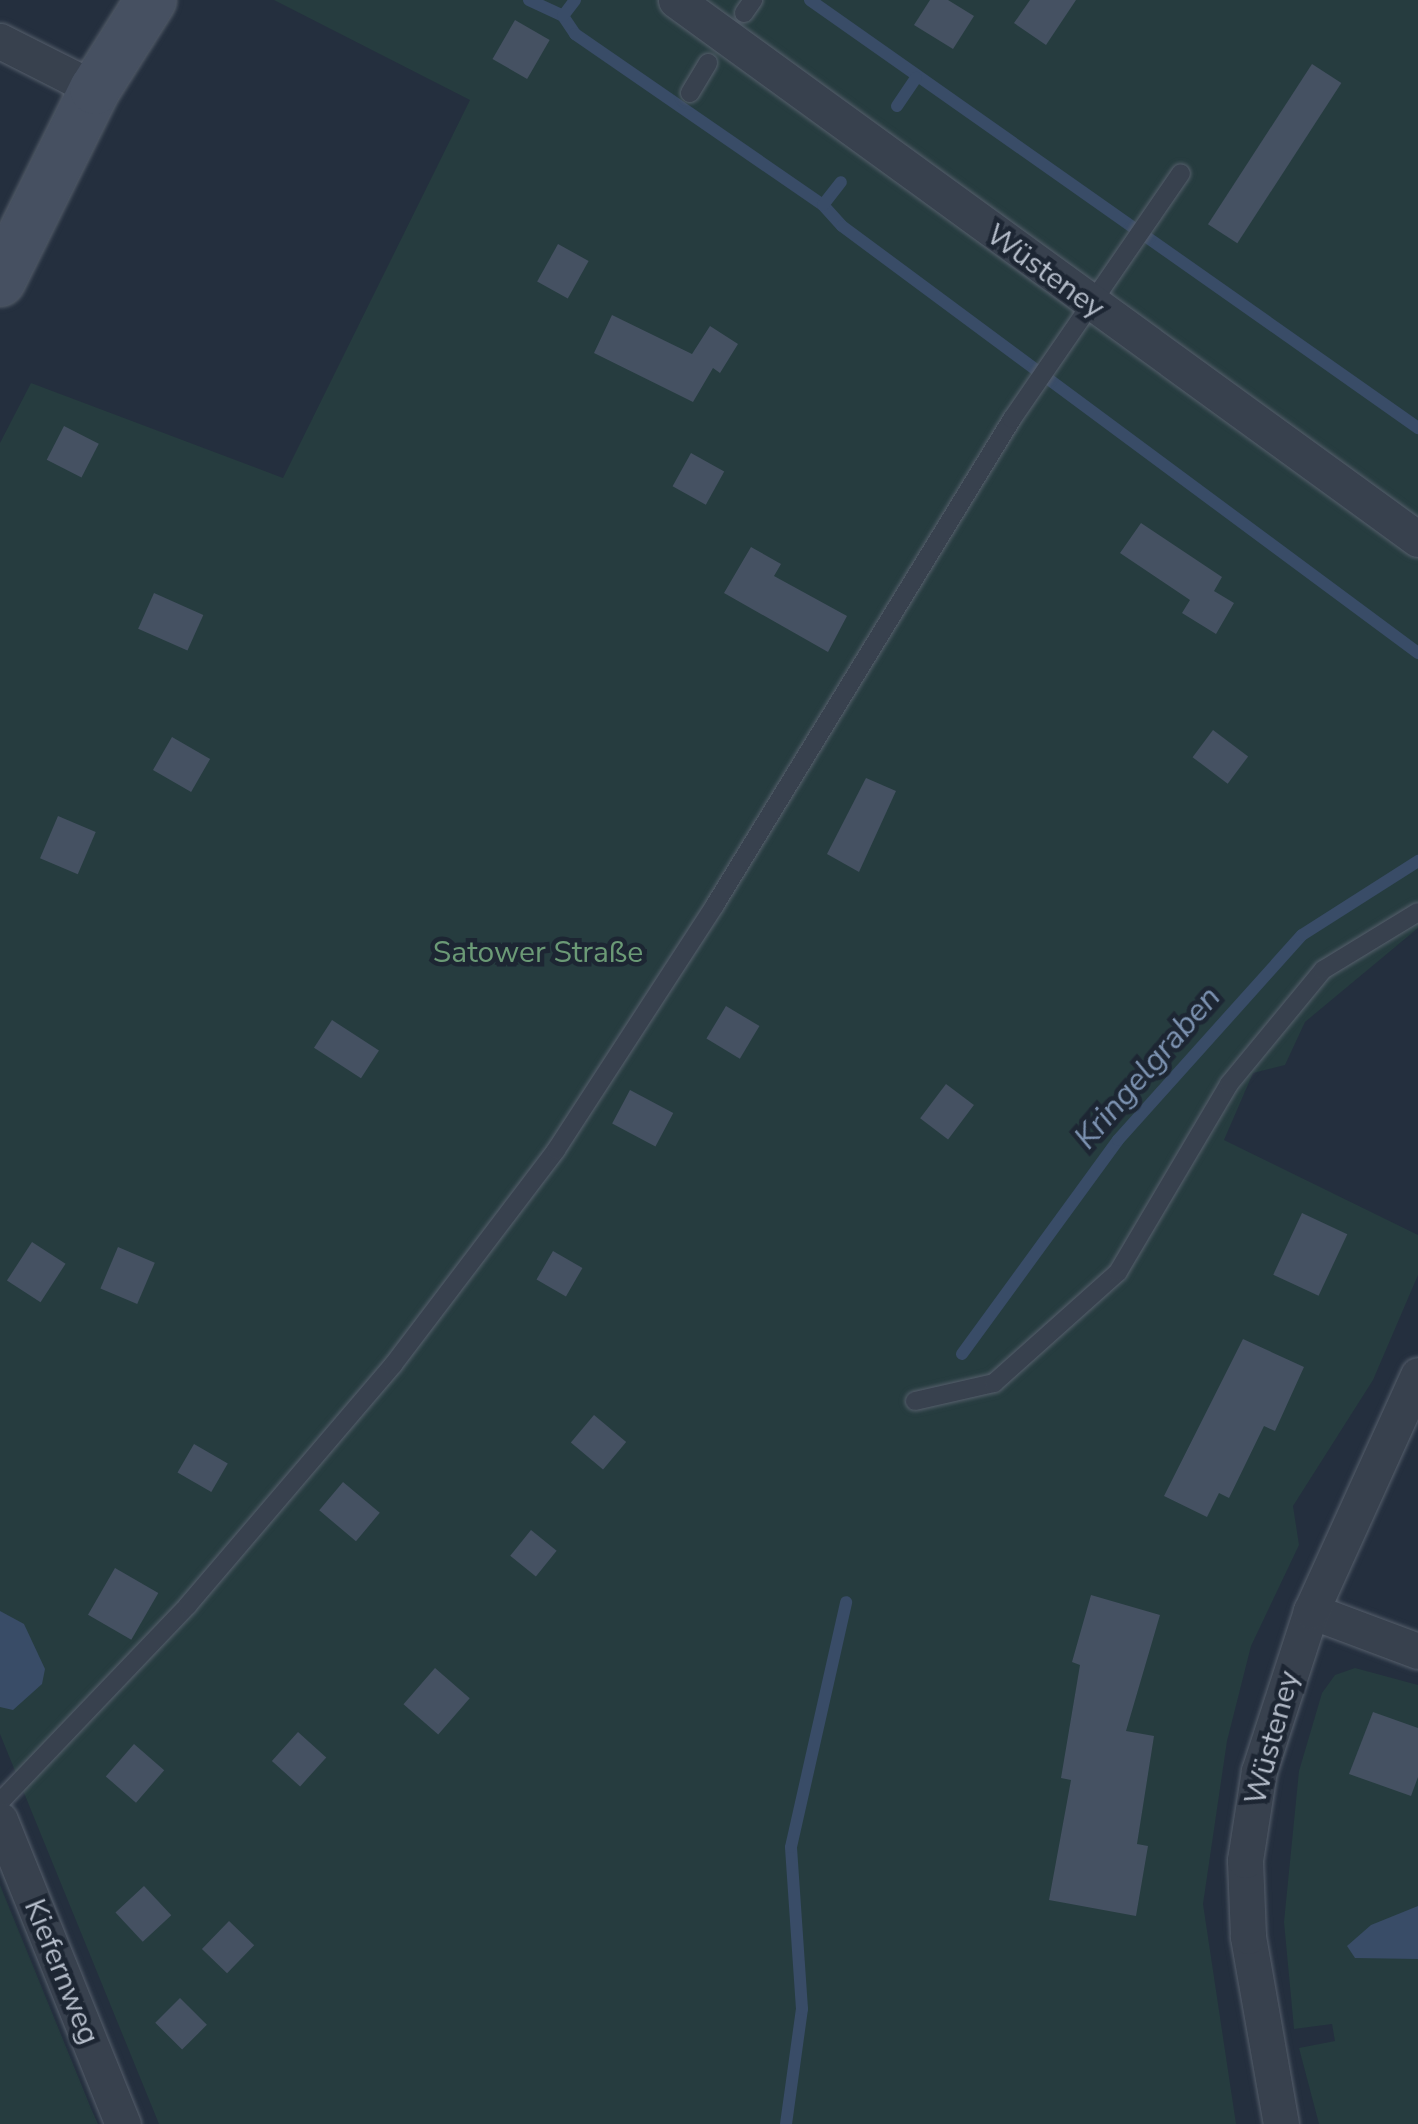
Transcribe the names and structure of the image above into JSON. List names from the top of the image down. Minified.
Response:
{"streets":{"street":["Wüsteney","Kiefernweg"]},"water":["Kringelgraben"],"parks":["Satower Straße"]}
